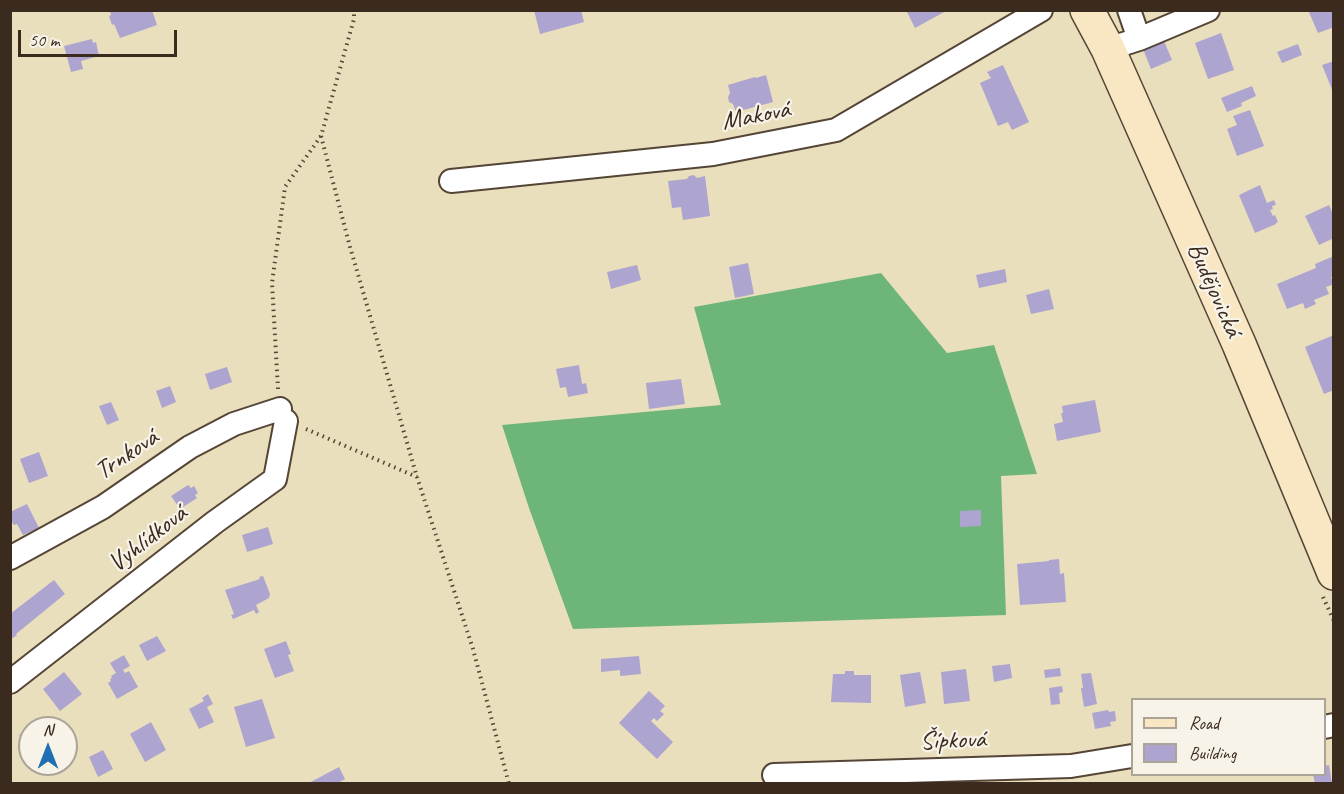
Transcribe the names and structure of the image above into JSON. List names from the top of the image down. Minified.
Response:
{"streets":{"main road":["Budějovická"],"street":["Maková","Trnková","Vyhlídková","Šípková"]},"crossings":[["Trnková","Vyhlídková"]],"legend":["Road","Building"],"scale_bar":"50 m","north":"top"}
